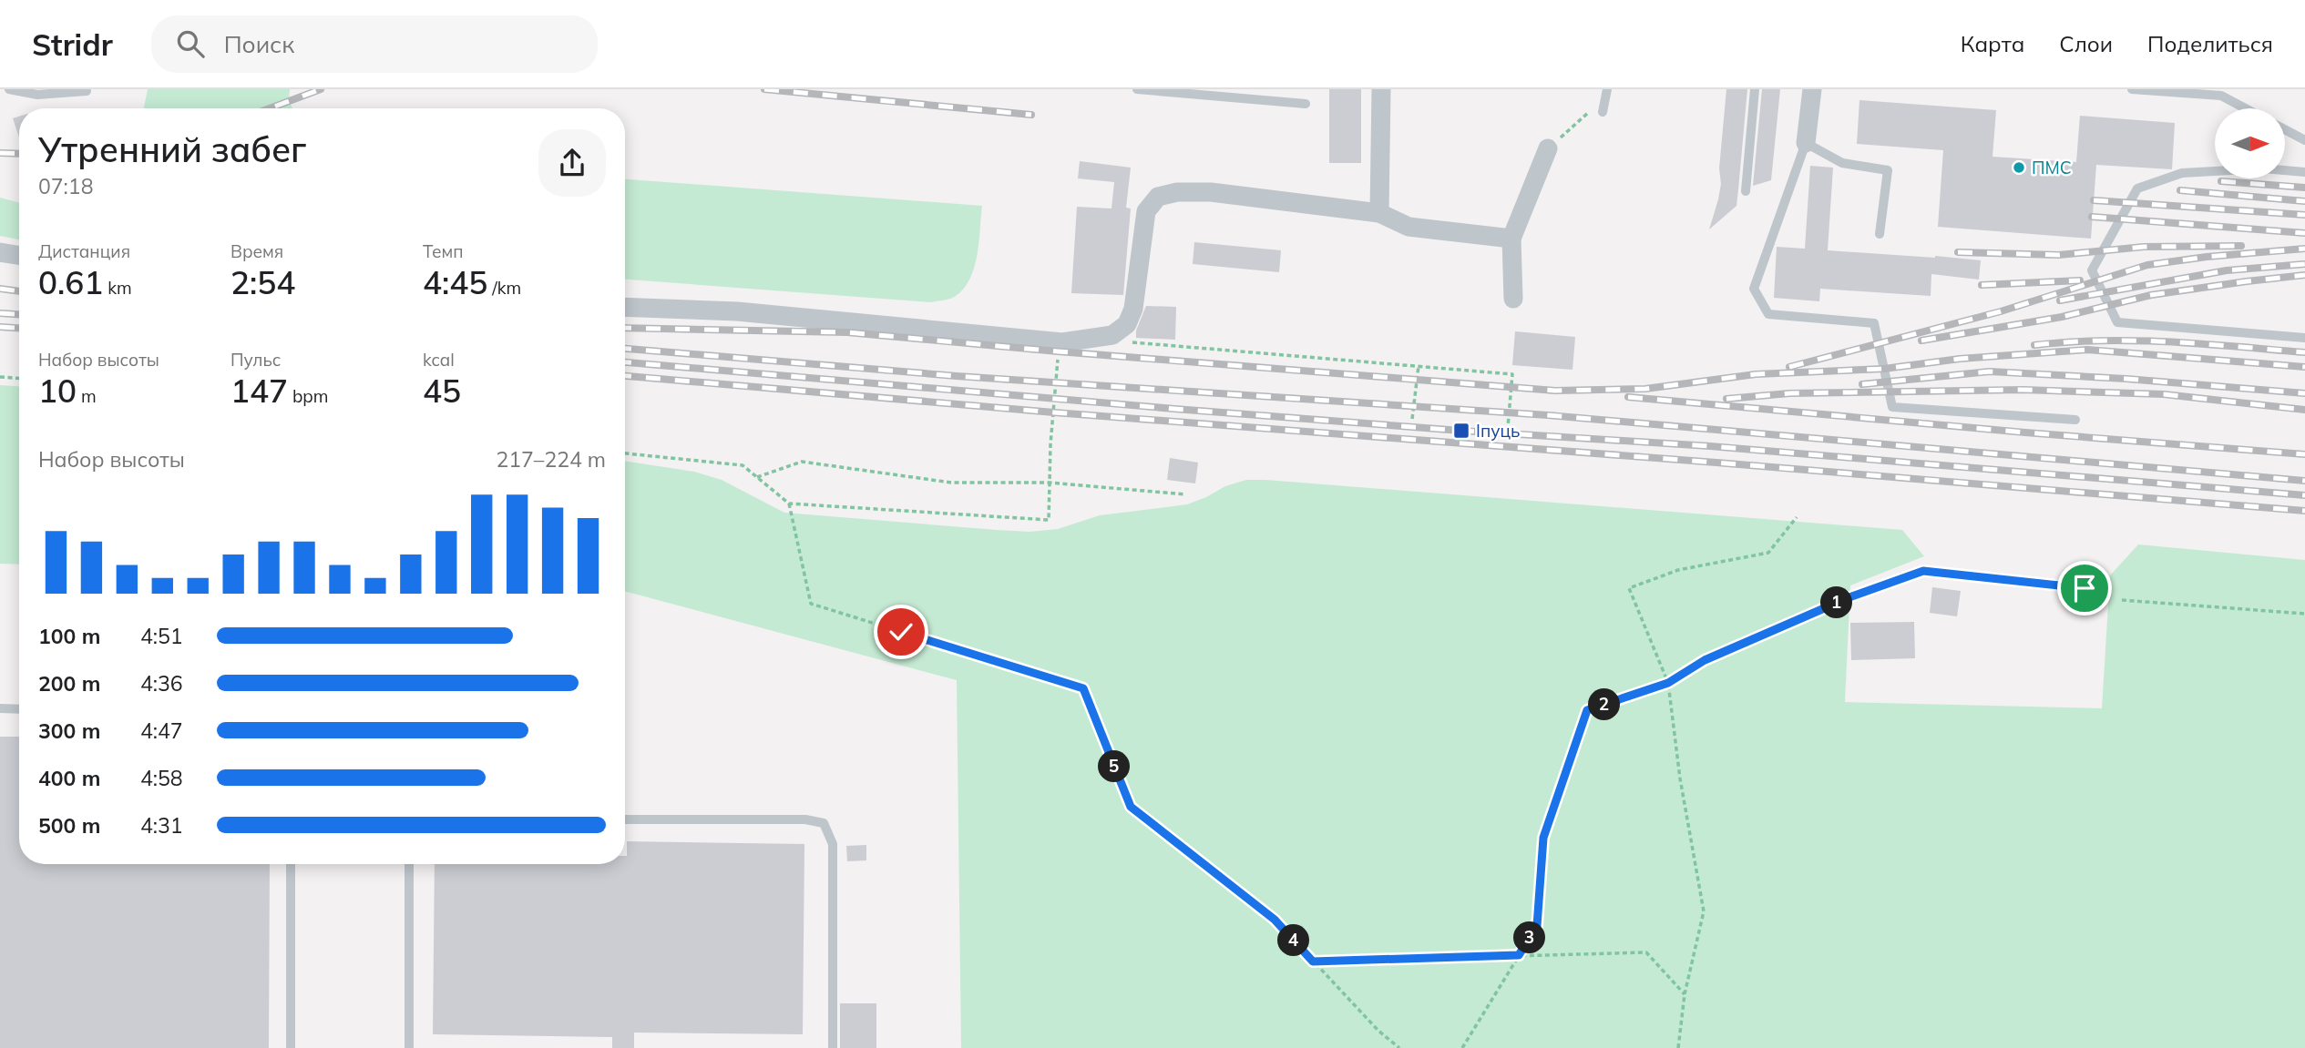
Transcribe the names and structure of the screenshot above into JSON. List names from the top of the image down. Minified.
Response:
{"places":{"other":["ПМС"],"transit":["Іпуць"]},"north":"right","page":{"header":"Stridr","search":"Поиск","nav":["Карта","Слои","Поделиться"],"heading":["Утренний забег","07:18"],"stats":[["Дистанция","0.61 km"],["Время","2:54"],["Темп","4:45 /km"],["Набор высоты","10 m"],["Пульс","147 bpm"],["kcal","45"]],"chart":["Набор высоты","217–224 m"],"pins":["1","2","5","3","4"],"list":[{"name":"100 m","note":"4:51"},{"name":"200 m","note":"4:36"},{"name":"300 m","note":"4:47"},{"name":"400 m","note":"4:58"},{"name":"500 m","note":"4:31"}]}}
